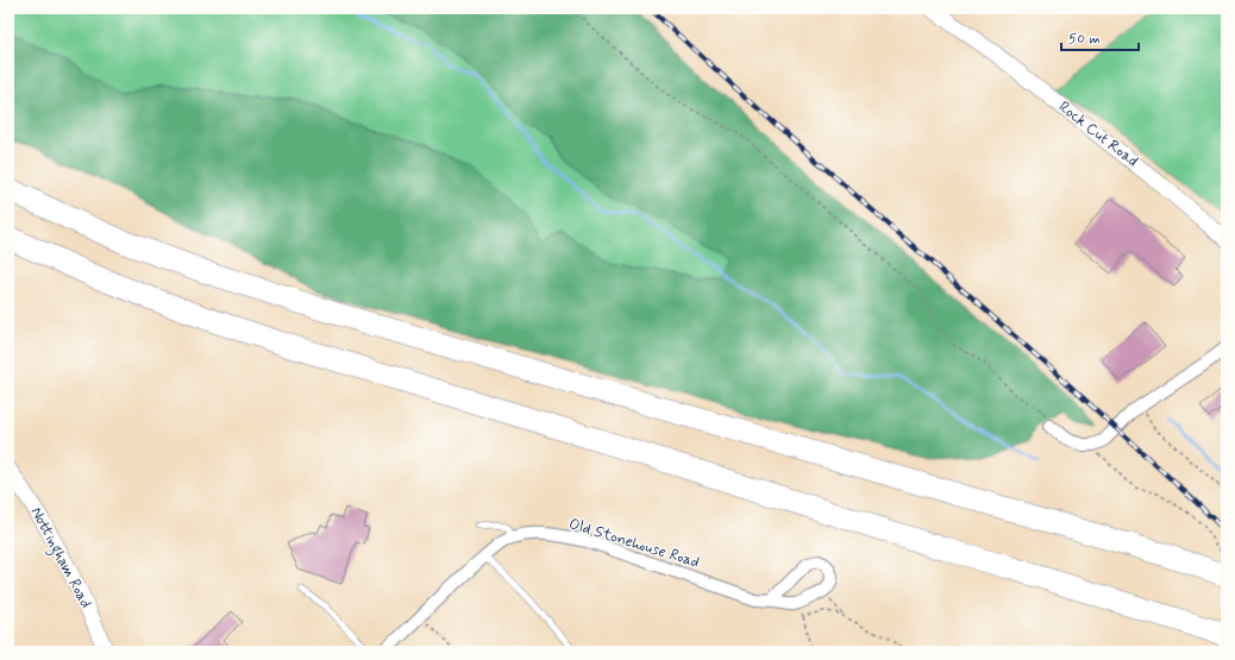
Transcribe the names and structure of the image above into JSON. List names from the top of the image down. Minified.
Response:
{"streets":{"street":["Rock Cut Road","Old Stonehouse Road","Nottingham Road"]},"scale_bar":"50 m"}
